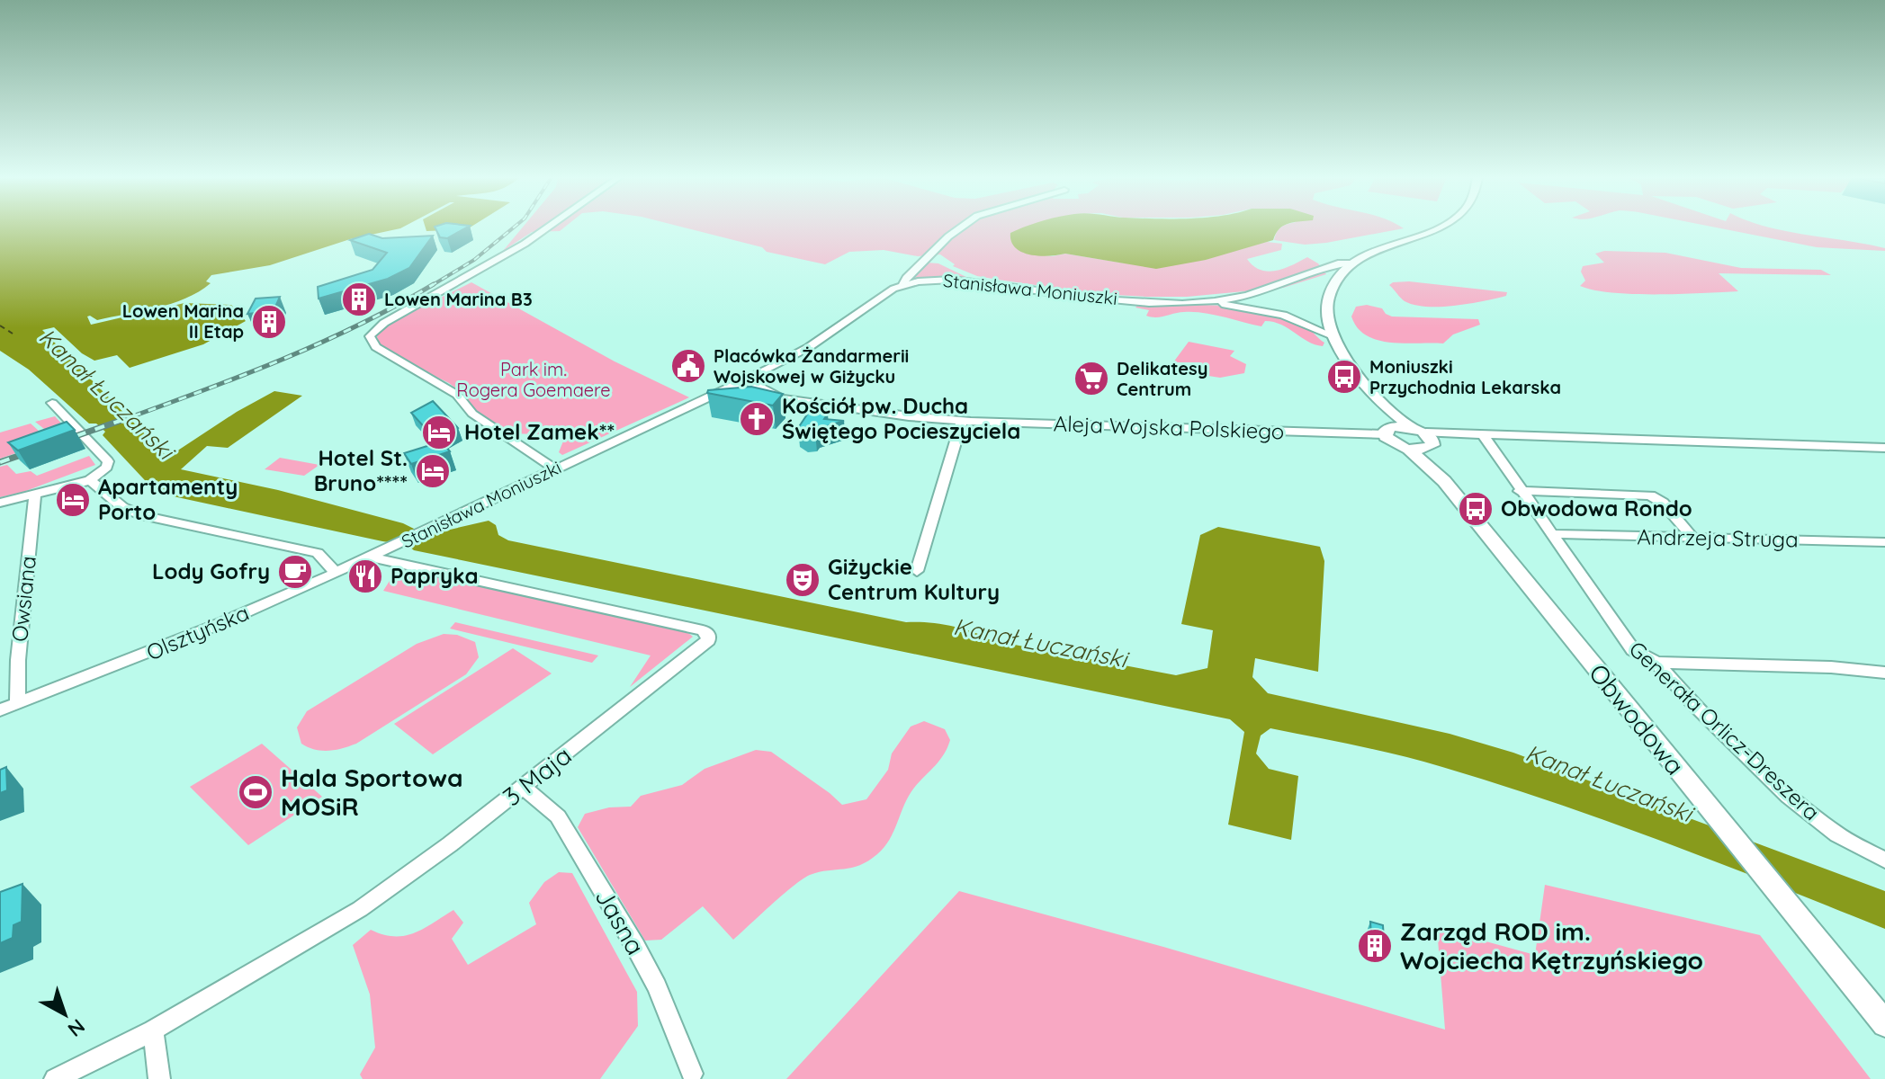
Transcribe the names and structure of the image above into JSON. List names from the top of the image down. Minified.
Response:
{"streets":{"main road":["Stanisława Moniuszki","Obwodowa"],"street":["Aleja Wojska Polskiego","Andrzeja Struga","Owsiana","Olsztyńska","Generała Orlicz-Dreszera","3 Maja","Jasna"]},"crossings":[["Stanisława Moniuszki","Aleja Wojska Polskiego"],["Stanisława Moniuszki","Olsztyńska"],["Andrzeja Struga","Generała Orlicz-Dreszera"],["Owsiana","Olsztyńska"],["Olsztyńska","3 Maja"],["3 Maja","Jasna"]],"water":["Kanał Łuczański"],"parks":["Park im. Rogera Goemaere"],"places":{"building":["Lowen Marina B3","Lowen Marina II Etap","Zarząd ROD im. Wojciecha Kętrzyńskiego"],"public building":["Placówka Żandarmerii Wojskowej w Giżycku"],"bus stop":["Moniuszki Przychodnia Lekarska","Obwodowa Rondo"],"supermarket":["Delikatesy Centrum"],"church":["Kościół pw. Ducha Świętego Pocieszyciela"],"hotel":["Hotel Zamek**","Hotel St. Bruno****","Apartamenty Porto"],"cafe":["Lody Gofry"],"restaurant":["Papryka"],"theatre":["Giżyckie Centrum Kultury"],"sports":["Hala Sportowa MOSiR"]},"north":"bottom right"}
